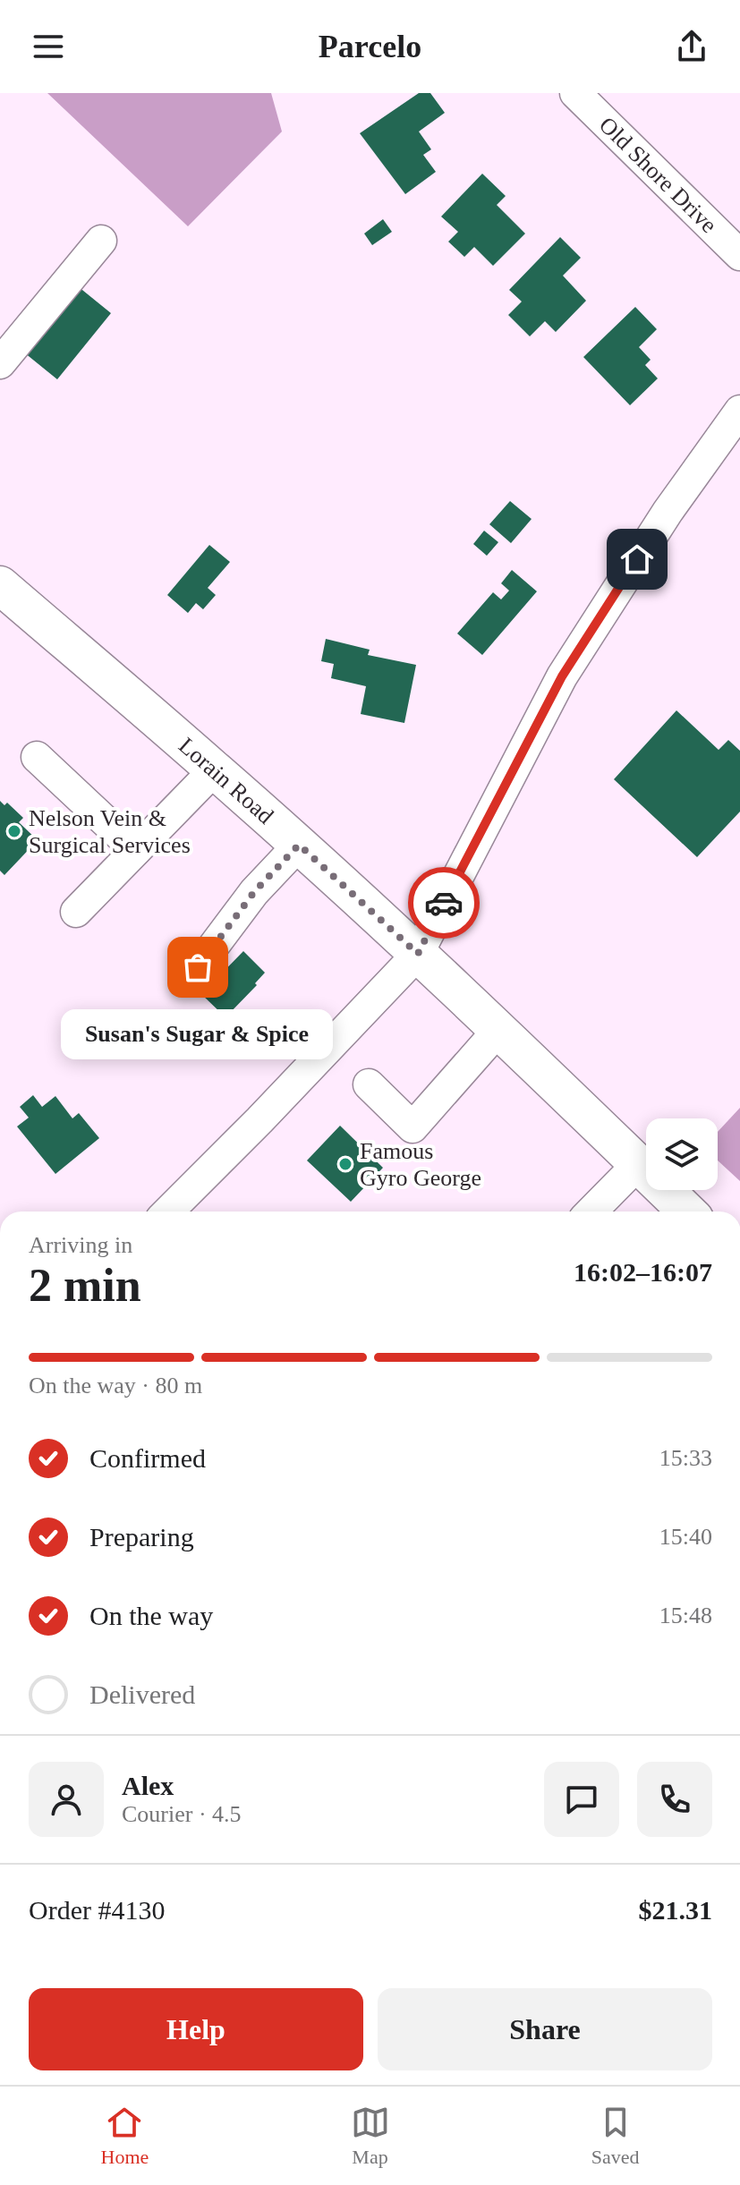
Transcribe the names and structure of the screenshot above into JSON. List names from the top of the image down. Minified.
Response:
{"streets":{"main road":["Lorain Road"],"street":["Old Shore Drive"]},"places":["Nelson Vein & Surgical Services","Susan's Sugar & Spice","Famous Gyro George"],"page":{"header":"Parcelo","bubble":"Susan's Sugar & Spice","heading":["2 min","Arriving in","16:02–16:07"],"panel":["Alex","Courier · 4.5","Order #4130","$21.31"],"bar":"On the way · 80 m","list":[["Confirmed","15:33"],["Preparing","15:40"],["On the way","15:48"],"Delivered"],"buttons":["Help","Share"],"tabs":["Home","Map","Saved"]}}
